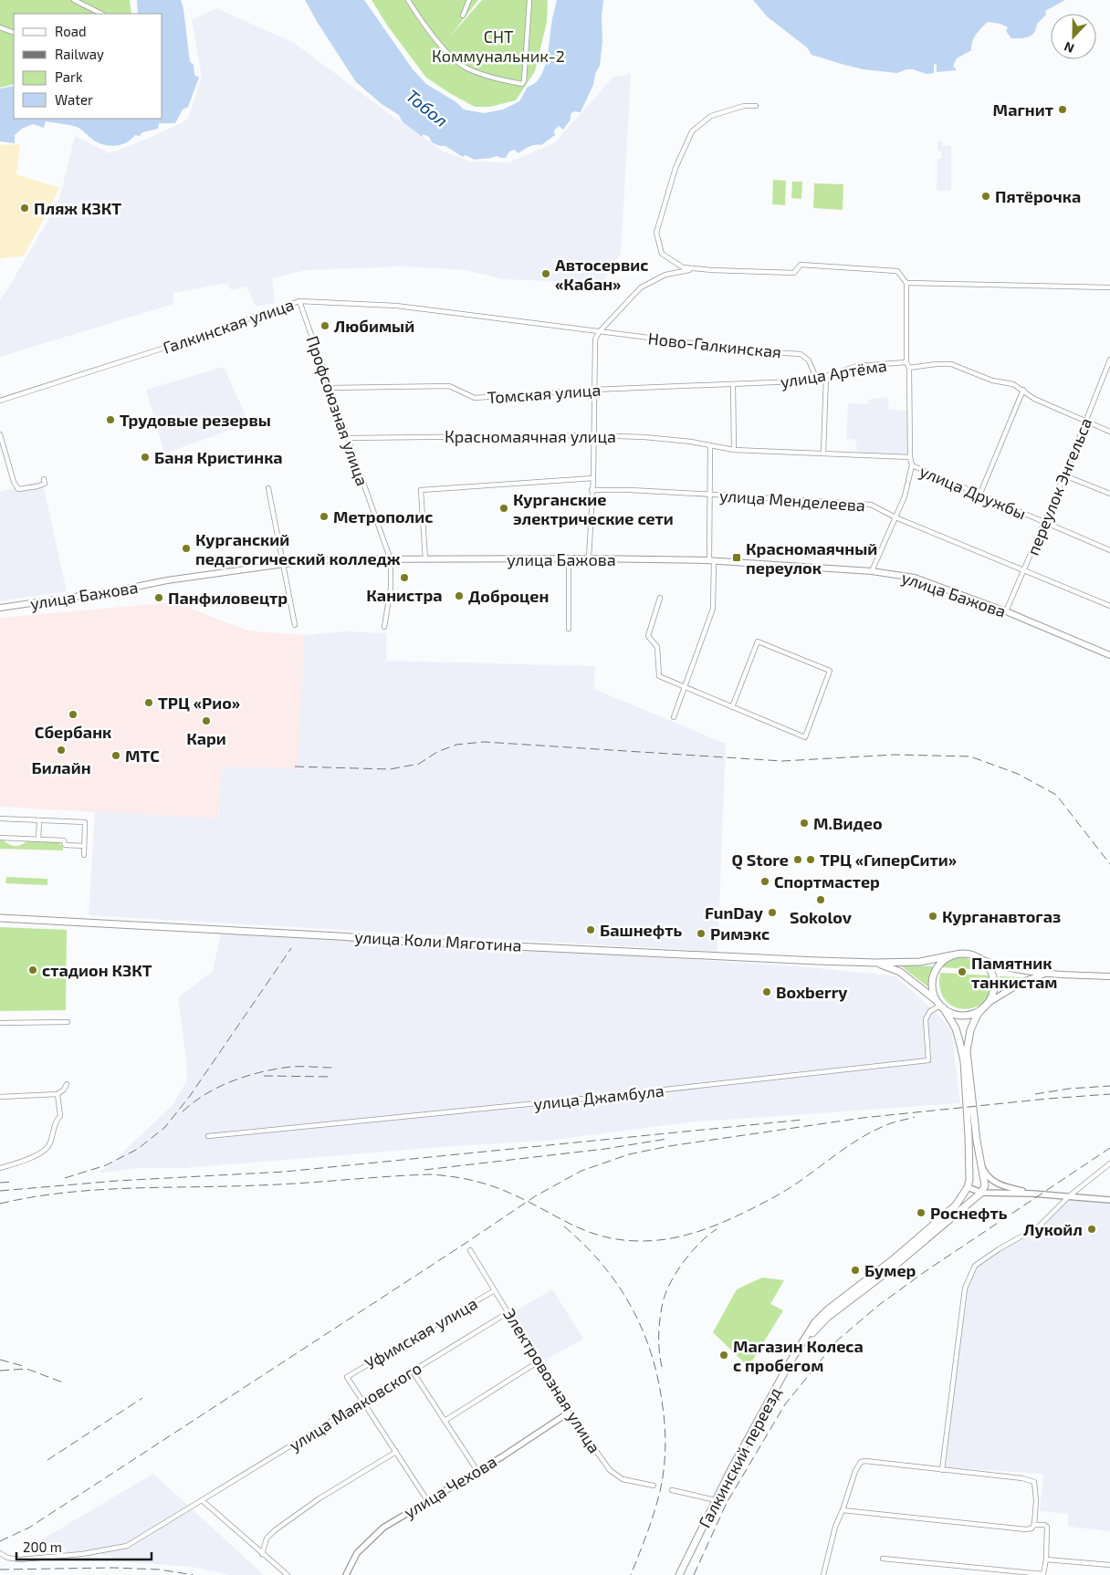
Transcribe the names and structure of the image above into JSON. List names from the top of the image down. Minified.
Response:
{"streets":{"main road":["улица Бажова","улица Коли Мяготина","Галкинский переезд"],"street":["Галкинская улица","Ново-Галкинская","улица Артёма","Томская улица","Профсоюзная улица","Красномаячная улица","переулок Энгельса","улица Дружбы","улица Менделеева","улица Джамбула","Уфимская улица","Электровозная улица","улица Маяковского","улица Чехова"]},"crossings":[["Галкинская улица","Ново-Галкинская"],["Галкинская улица","Профсоюзная улица"],["Ново-Галкинская","улица Артёма"],["улица Артёма","Томская улица"],["улица Артёма","переулок Энгельса"],["Томская улица","Профсоюзная улица"],["Профсоюзная улица","Красномаячная улица"],["Профсоюзная улица","улица Бажова"],["Красномаячная улица","улица Дружбы"],["переулок Энгельса","улица Дружбы"],["переулок Энгельса","улица Менделеева"],["переулок Энгельса","улица Бажова"],["улица Коли Мяготина","улица Джамбула"],["улица Коли Мяготина","Галкинский переезд"],["улица Джамбула","Галкинский переезд"],["Уфимская улица","Электровозная улица"],["Уфимская улица","улица Маяковского"],["Электровозная улица","улица Маяковского"],["Электровозная улица","улица Чехова"]],"water":["Тобол"],"parks":["СНТ Коммунальник-2"],"places":{"other":["Магнит","Пятёрочка","Пляж КЗКТ","Автосервис «Кабан»","Любимый","Трудовые резервы","Баня Кристинка","Курганские электрические сети","Метрополис","Курганский педагогический колледж","Канистра","Доброцен","Панфиловецтр","ТРЦ «Рио»","Сбербанк","Кари","Билайн","МТС","М.Видео","Q Store","ТРЦ «ГиперСити»","Спортмастер","Sokolov","FunDay","Курганавтогаз","Башнефть","Римэкс","стадион КЗКТ","Памятник танкистам","Boxberry","Роснефть","Лукойл","Бумер","Магазин Колеса с пробегом"],"transit":["Красномаячный переулок"]},"legend":["Road","Railway","Park","Water"],"scale_bar":"200 m","north":"bottom"}
